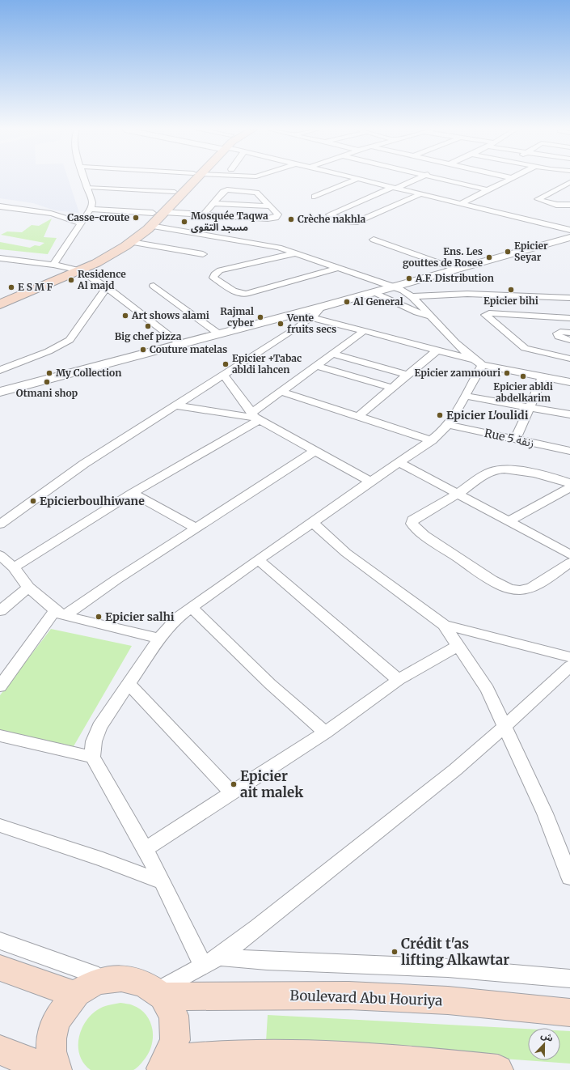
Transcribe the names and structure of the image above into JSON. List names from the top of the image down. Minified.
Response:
{"streets":{"main road":["Boulevard Abu Houriya"],"street":["Rue 5 زنقة"]},"places":["Casse-croute","Crèche nakhla","Mosquée Taqwa مسجد التقوى","Epicier Seyar","Ens. Les gouttes de Rosee","A.F. Distribution","Residence Al majd","E S M F","Epicier bihi","Al General","Art shows alami","Rajmal cyber","Vente fruits secs","Big chef pizza","Couture matelas","Epicier +Tabac abldi lahcen","My Collection","Epicier zammouri","Epicier abldi abdelkarim","Otmani shop","Epicier L'oulidi","Epicierboulhiwane","Epicier salhi","Epicier ait malek","Crédit t'as lifting Alkawtar"],"north":"top"}
